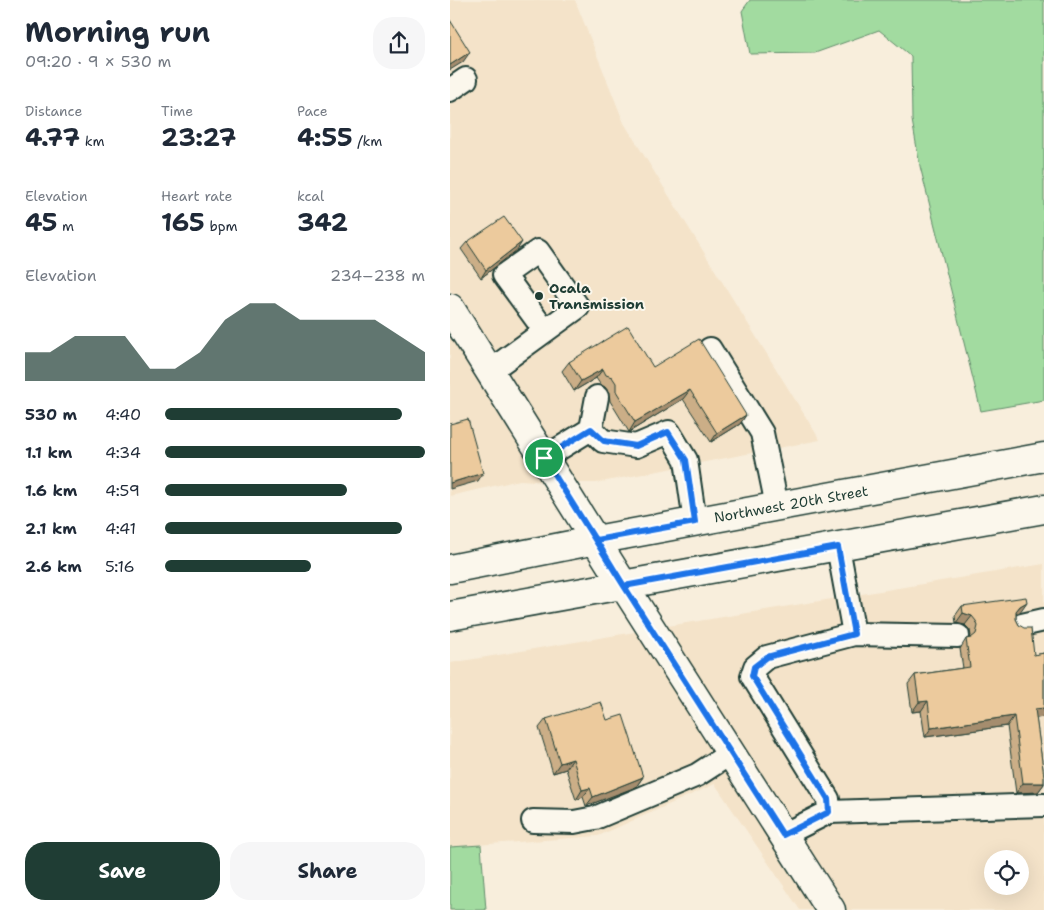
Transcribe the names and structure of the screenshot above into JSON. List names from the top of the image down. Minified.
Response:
{"streets":{"main road":["Northwest 20th Street"]},"places":["Ocala Transmission"],"page":{"heading":["Morning run","09:20 · 9 × 530 m"],"stats":[["Distance","4.77 km"],["Time","23:27"],["Pace","4:55 /km"],["Elevation","45 m"],["Heart rate","165 bpm"],["kcal","342"]],"chart":["Elevation","234–238 m"],"list":[{"name":"530 m","note":"4:40"},{"name":"1.1 km","note":"4:34"},{"name":"1.6 km","note":"4:59"},{"name":"2.1 km","note":"4:41"},{"name":"2.6 km","note":"5:16"}],"buttons":["Save","Share"]}}
